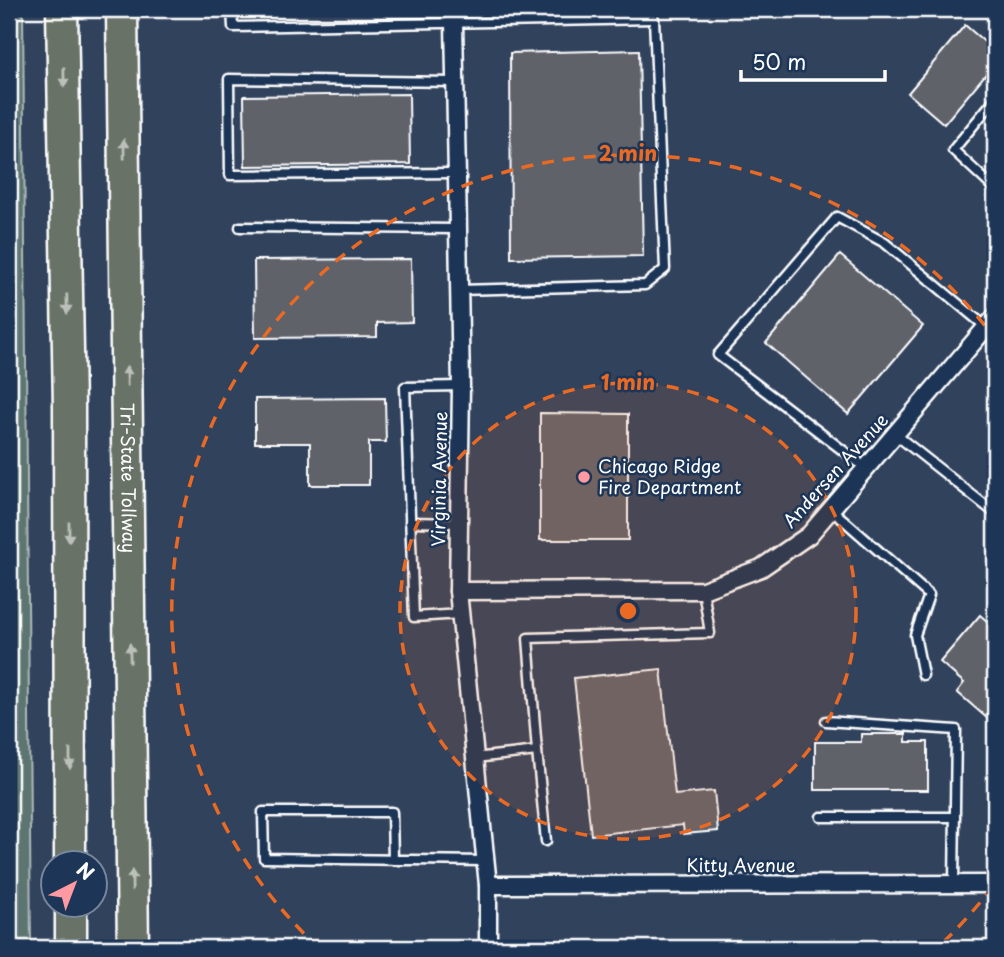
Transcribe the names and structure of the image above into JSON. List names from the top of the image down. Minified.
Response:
{"streets":{"highway":["Tri-State Tollway"],"street":["Andersen Avenue","Virginia Avenue","Kitty Avenue"]},"crossings":[["Andersen Avenue","Virginia Avenue"],["Virginia Avenue","Kitty Avenue"]],"places":["Chicago Ridge Fire Department"],"scale_bar":"50 m","north":"top right","rings":["2 min","1 min"]}
